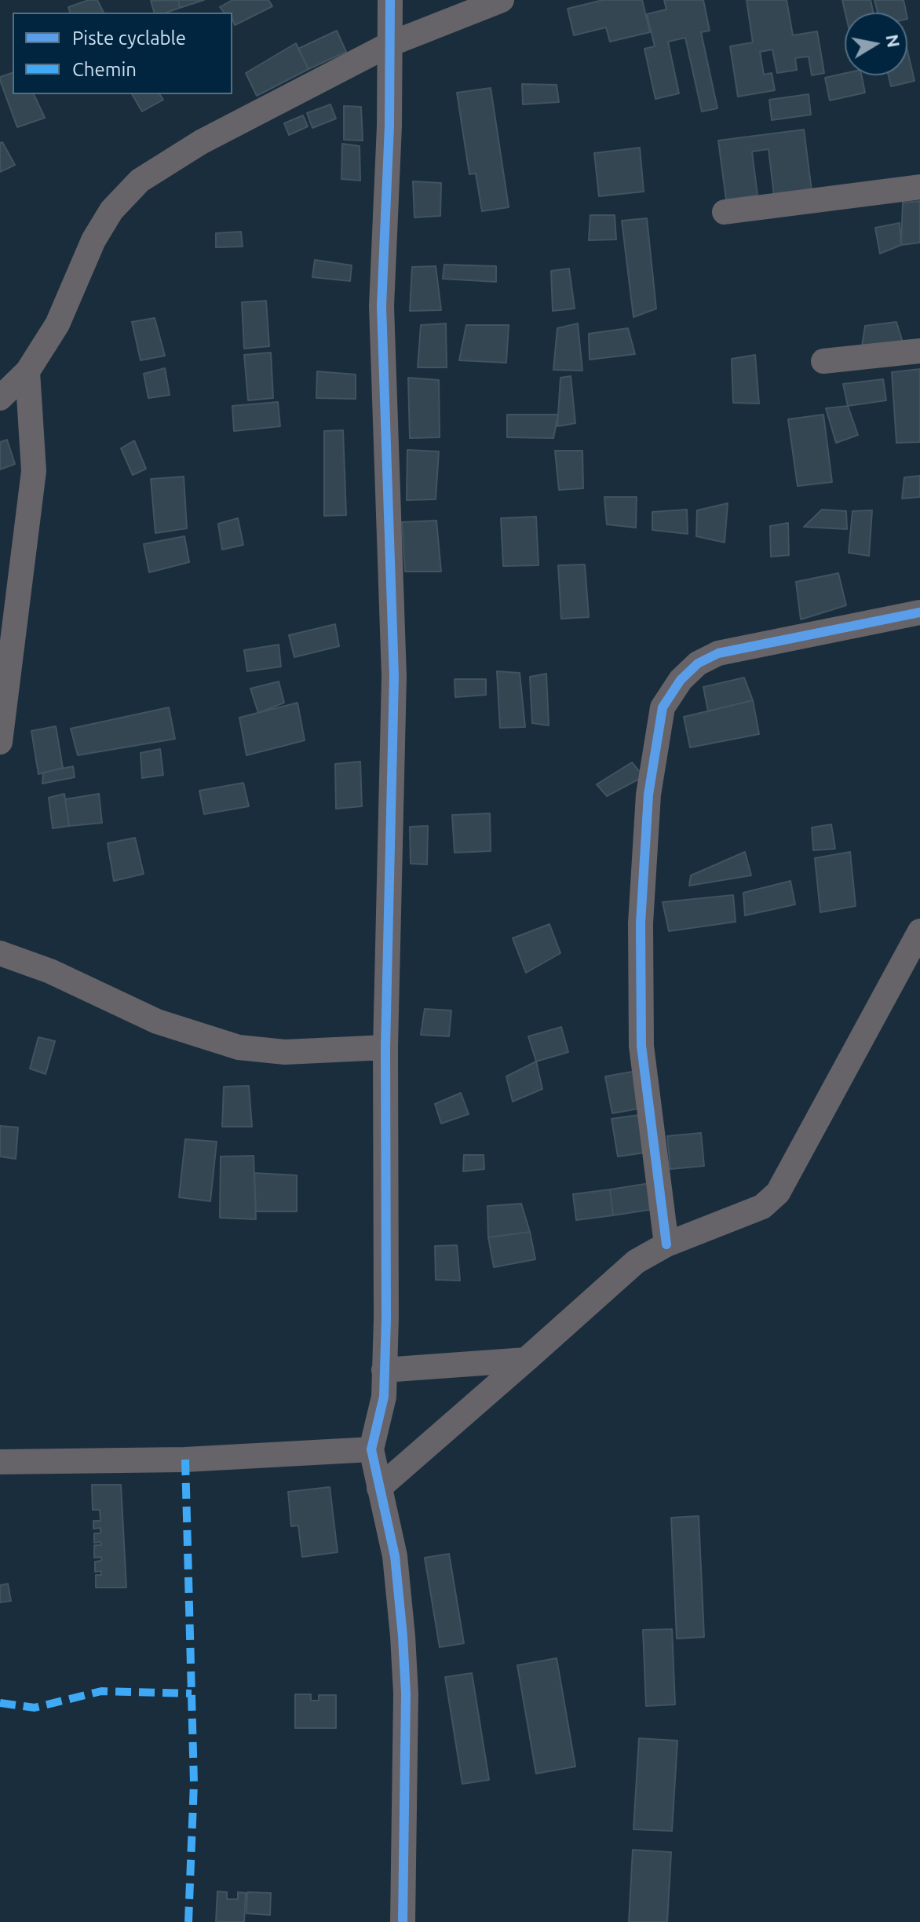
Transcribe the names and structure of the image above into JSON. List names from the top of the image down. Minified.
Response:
{"legend":["Piste cyclable","Chemin"],"north":"right"}
